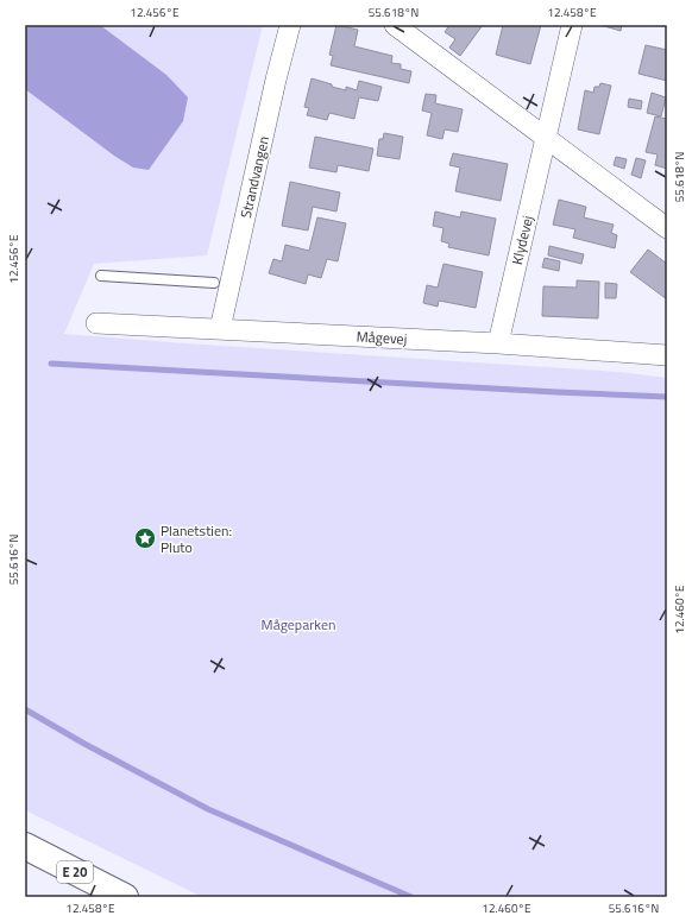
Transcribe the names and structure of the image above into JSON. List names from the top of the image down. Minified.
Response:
{"streets":{"highway":["E 20"],"street":["Strandvangen","Klydevej","Mågevej"]},"crossings":[["Strandvangen","Mågevej"],["Klydevej","Mågevej"]],"parks":["Mågeparken"],"places":{"place":["Planetstien: Pluto"]},"coordinates":["12.456°E","55.618°N","12.458°E","55.616°N","12.460°E"]}
